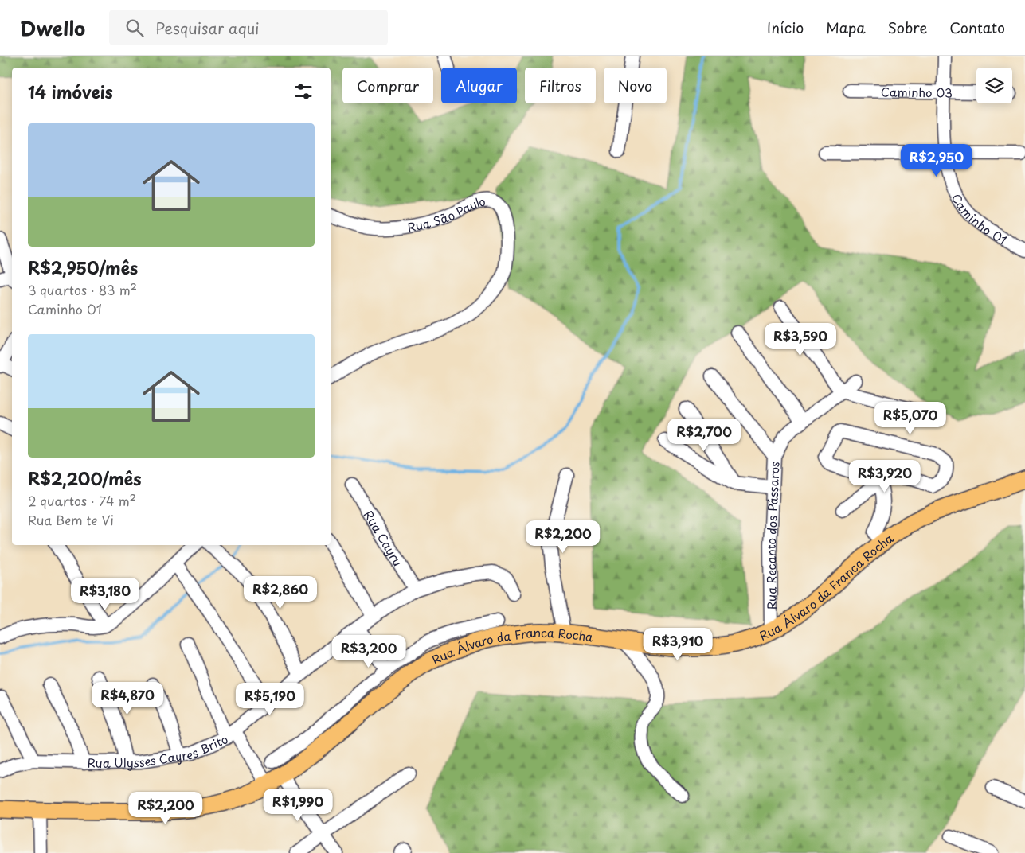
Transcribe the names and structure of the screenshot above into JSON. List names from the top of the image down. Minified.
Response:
{"streets":{"main road":["Rua Álvaro da Franca Rocha"],"street":["Caminho 03","Rua São Paulo","Caminho 01","Rua Recanto dos Pássaros","Rua Cayru","Rua Ulysses Cayres Brito"]},"crossings":[["Caminho 03","Caminho 01"],["Rua Recanto dos Pássaros","Rua Álvaro da Franca Rocha"],["Rua Cayru","Rua Ulysses Cayres Brito"]],"page":{"header":"Dwello","search":"Pesquisar aqui","nav":["Início","Mapa","Sobre","Contato"],"chip":["Comprar","Alugar","Filtros","Novo"],"heading":"14 imóveis","list":[{"name":"R$2,950/mês","note":"3 quartos · 83 m² · Caminho 01"},{"name":"R$2,200/mês","note":"2 quartos · 74 m² · Rua Bem te Vi"}],"price":["R$2,950","R$3,590","R$5,070","R$2,700","R$3,920","R$2,200","R$2,860","R$3,180","R$3,910","R$3,200","R$4,870","R$5,190","R$1,990","R$2,200"]}}
